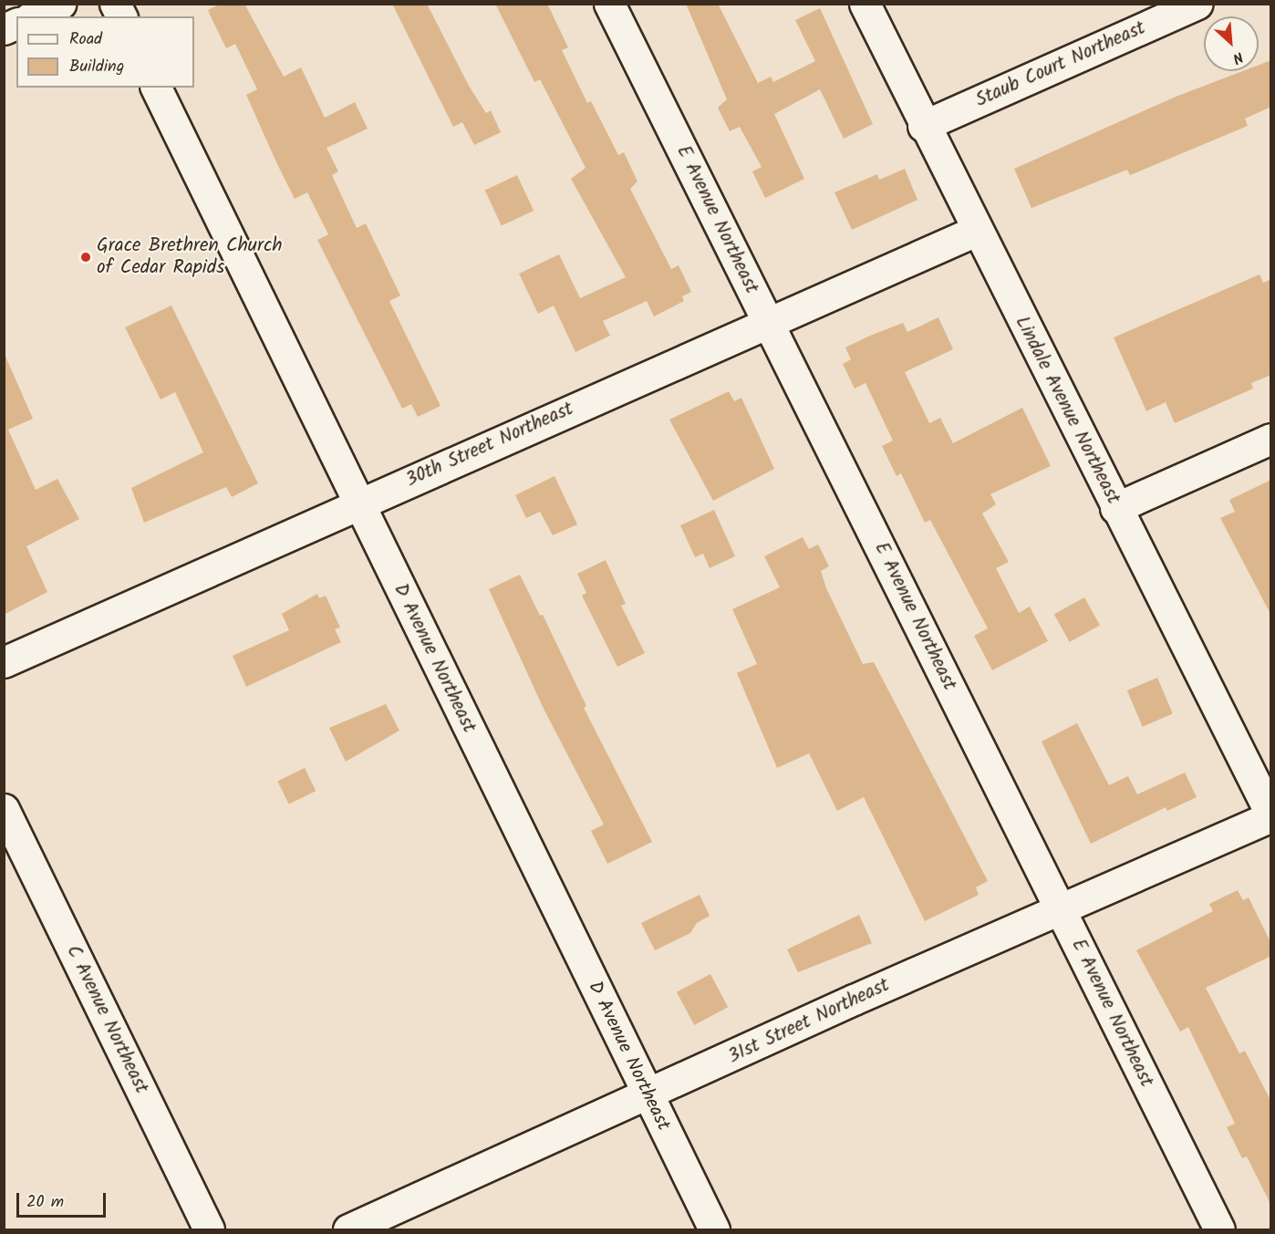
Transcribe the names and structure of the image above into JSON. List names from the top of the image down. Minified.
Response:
{"streets":{"street":["Staub Court Northeast","E Avenue Northeast","Lindale Avenue Northeast","30th Street Northeast","D Avenue Northeast","C Avenue Northeast","31st Street Northeast"]},"crossings":[["Staub Court Northeast","Lindale Avenue Northeast"],["E Avenue Northeast","30th Street Northeast"],["E Avenue Northeast","31st Street Northeast"],["Lindale Avenue Northeast","30th Street Northeast"],["Lindale Avenue Northeast","31st Street Northeast"],["30th Street Northeast","D Avenue Northeast"],["D Avenue Northeast","31st Street Northeast"]],"places":["Grace Brethren Church of Cedar Rapids"],"legend":["Road","Building"],"scale_bar":"20 m","north":"bottom right"}
